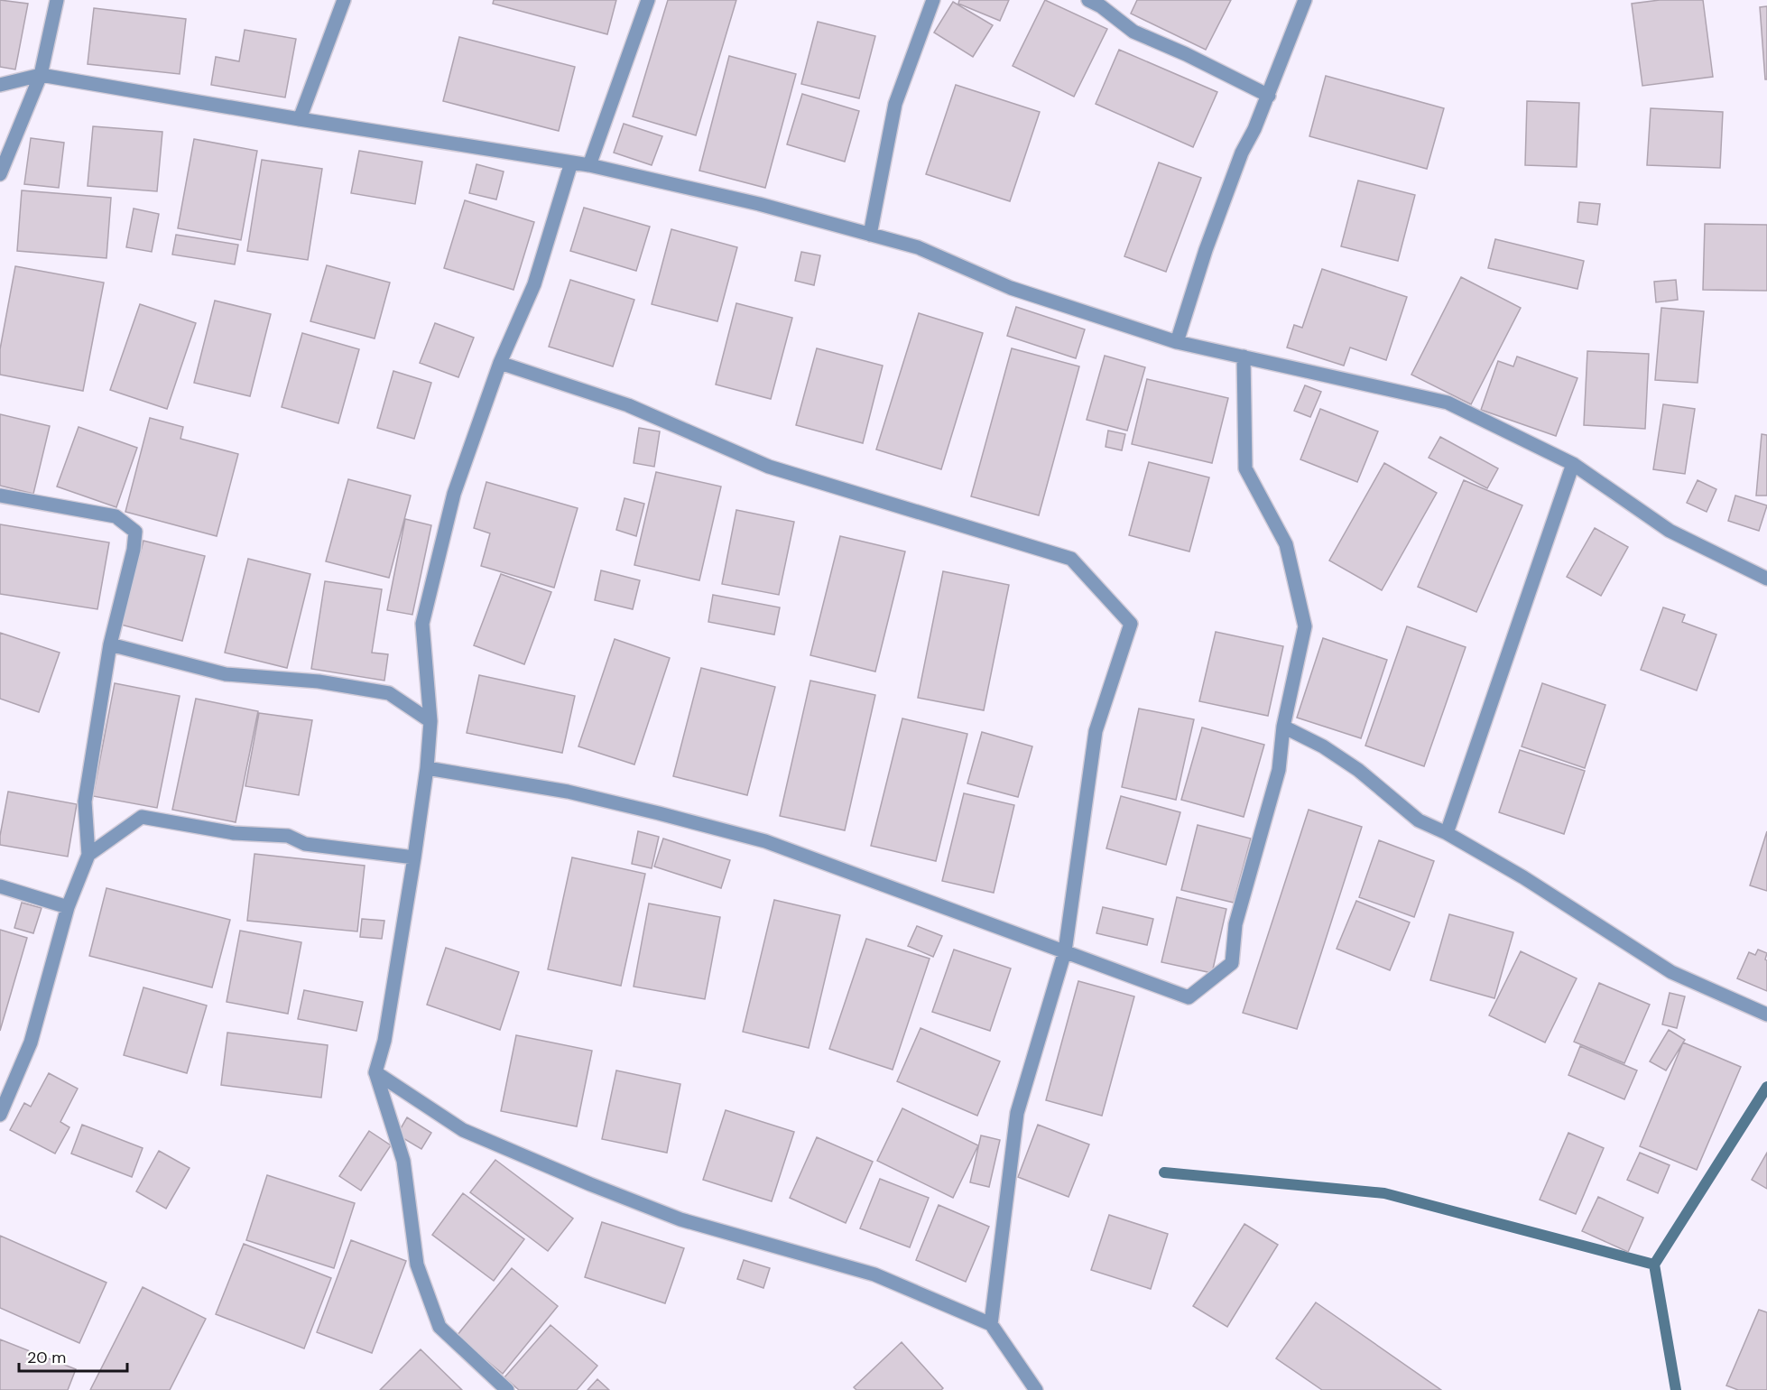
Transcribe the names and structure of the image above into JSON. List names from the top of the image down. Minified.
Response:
{"scale_bar":"20 m"}
